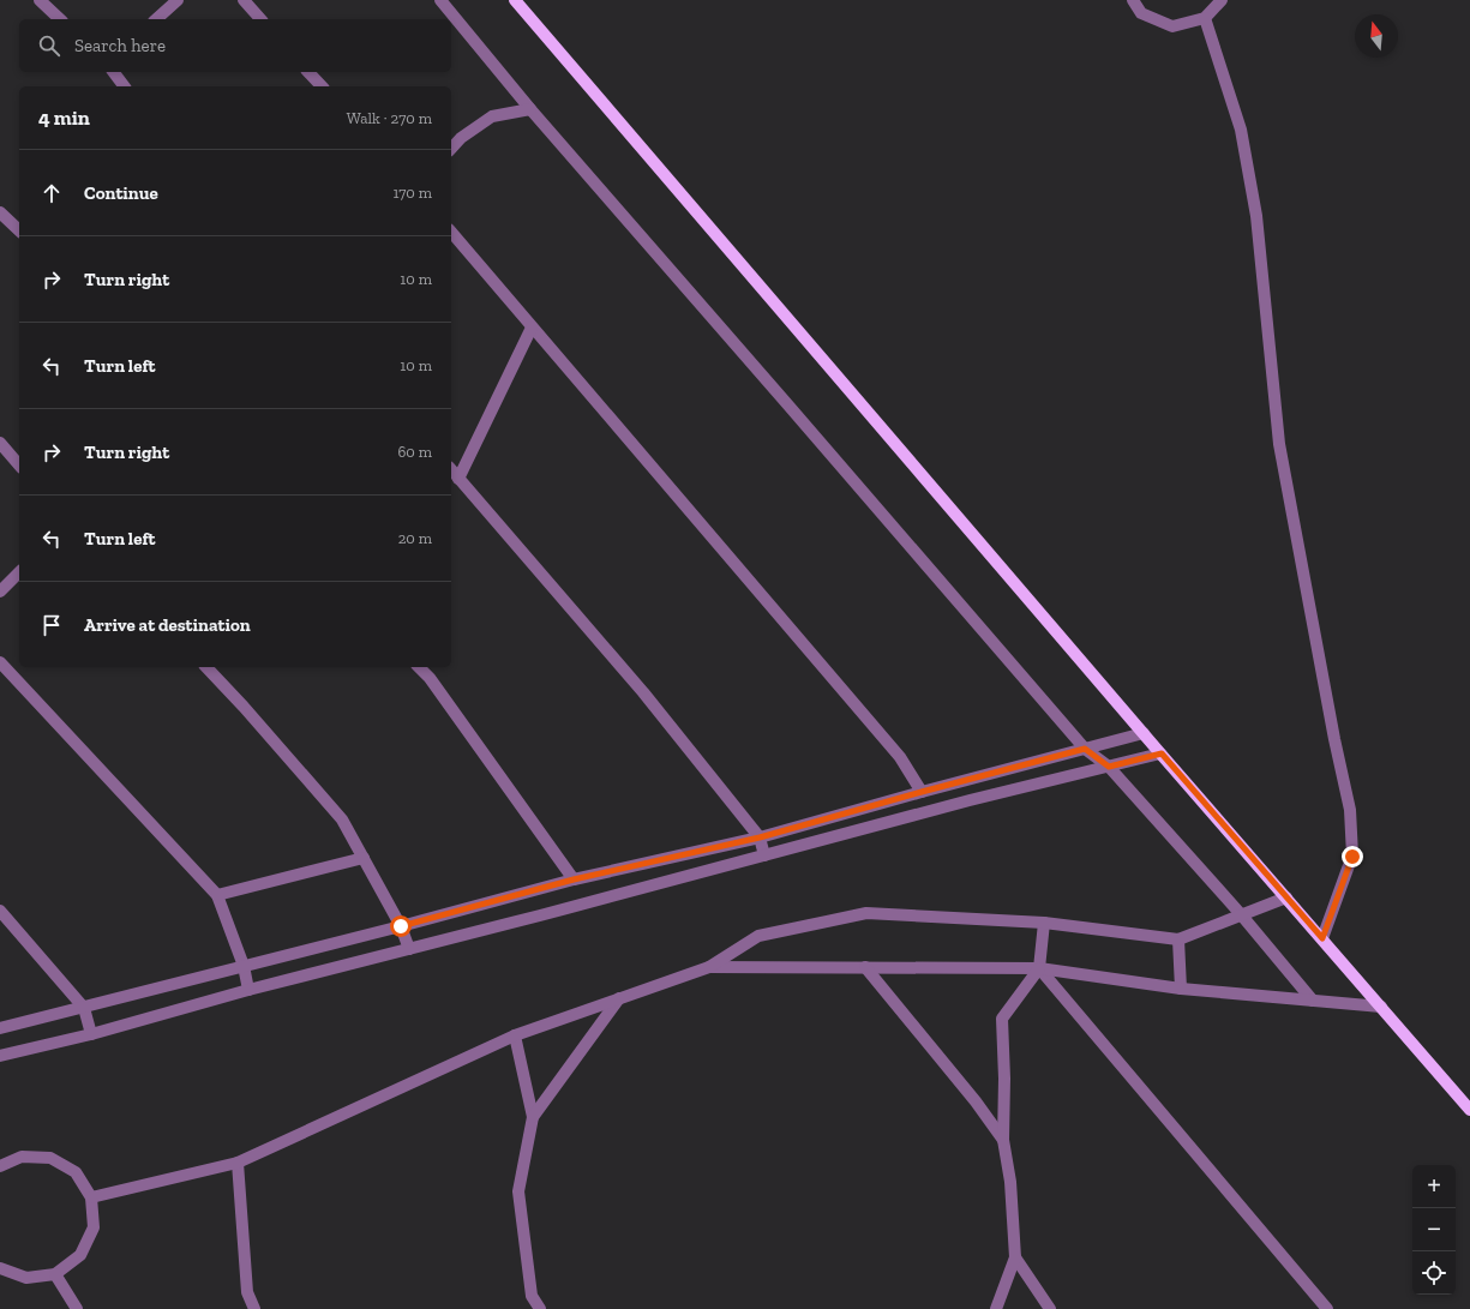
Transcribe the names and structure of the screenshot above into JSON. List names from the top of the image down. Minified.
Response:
{"north":"top","page":{"search":"Search here","heading":["4 min","Walk · 270 m"],"list":[["Continue","170 m"],["Turn right","10 m"],["Turn left","10 m"],["Turn right","60 m"],["Turn left","20 m"],"Arrive at destination"],"map_buttons":["+","−"]}}
